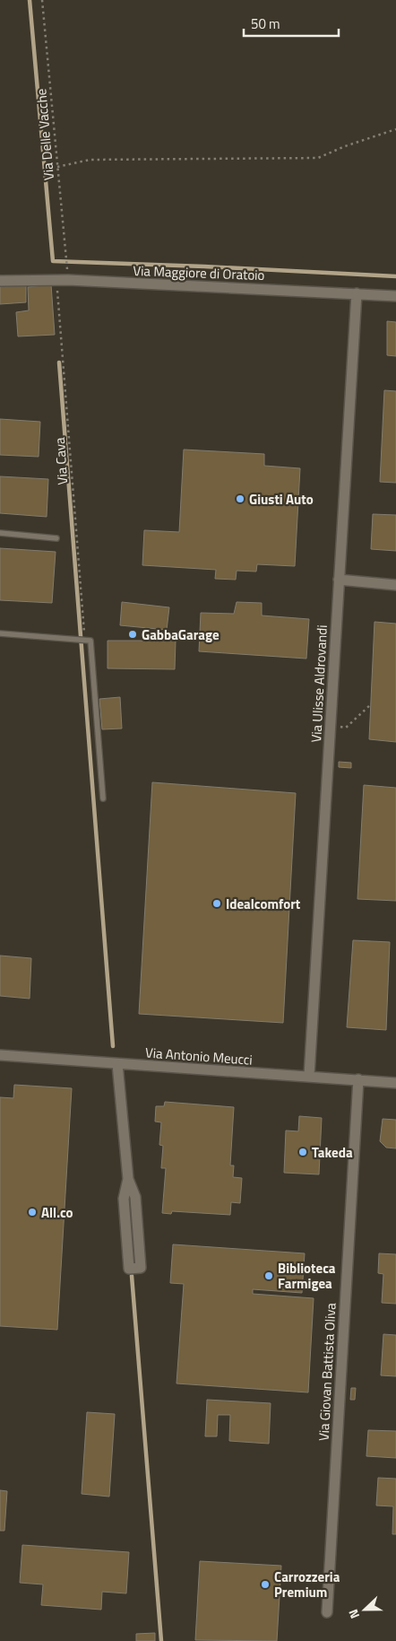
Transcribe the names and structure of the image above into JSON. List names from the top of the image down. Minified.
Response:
{"streets":{"street":["Via Maggiore di Oratoio","Via Ulisse Aldrovandi","Via Antonio Meucci","Via Giovan Battista Oliva"],"path":["Via Delle Vacche","Via Cava"]},"crossings":[["Via Maggiore di Oratoio","Via Cava"],["Via Maggiore di Oratoio","Via Ulisse Aldrovandi"],["Via Ulisse Aldrovandi","Via Antonio Meucci"],["Via Antonio Meucci","Via Giovan Battista Oliva"]],"places":["Giusti Auto","GabbaGarage","Idealcomfort","Takeda","All.co","Biblioteca Farmigea","Carrozzeria Premium"],"scale_bar":"50 m","north":"left"}
